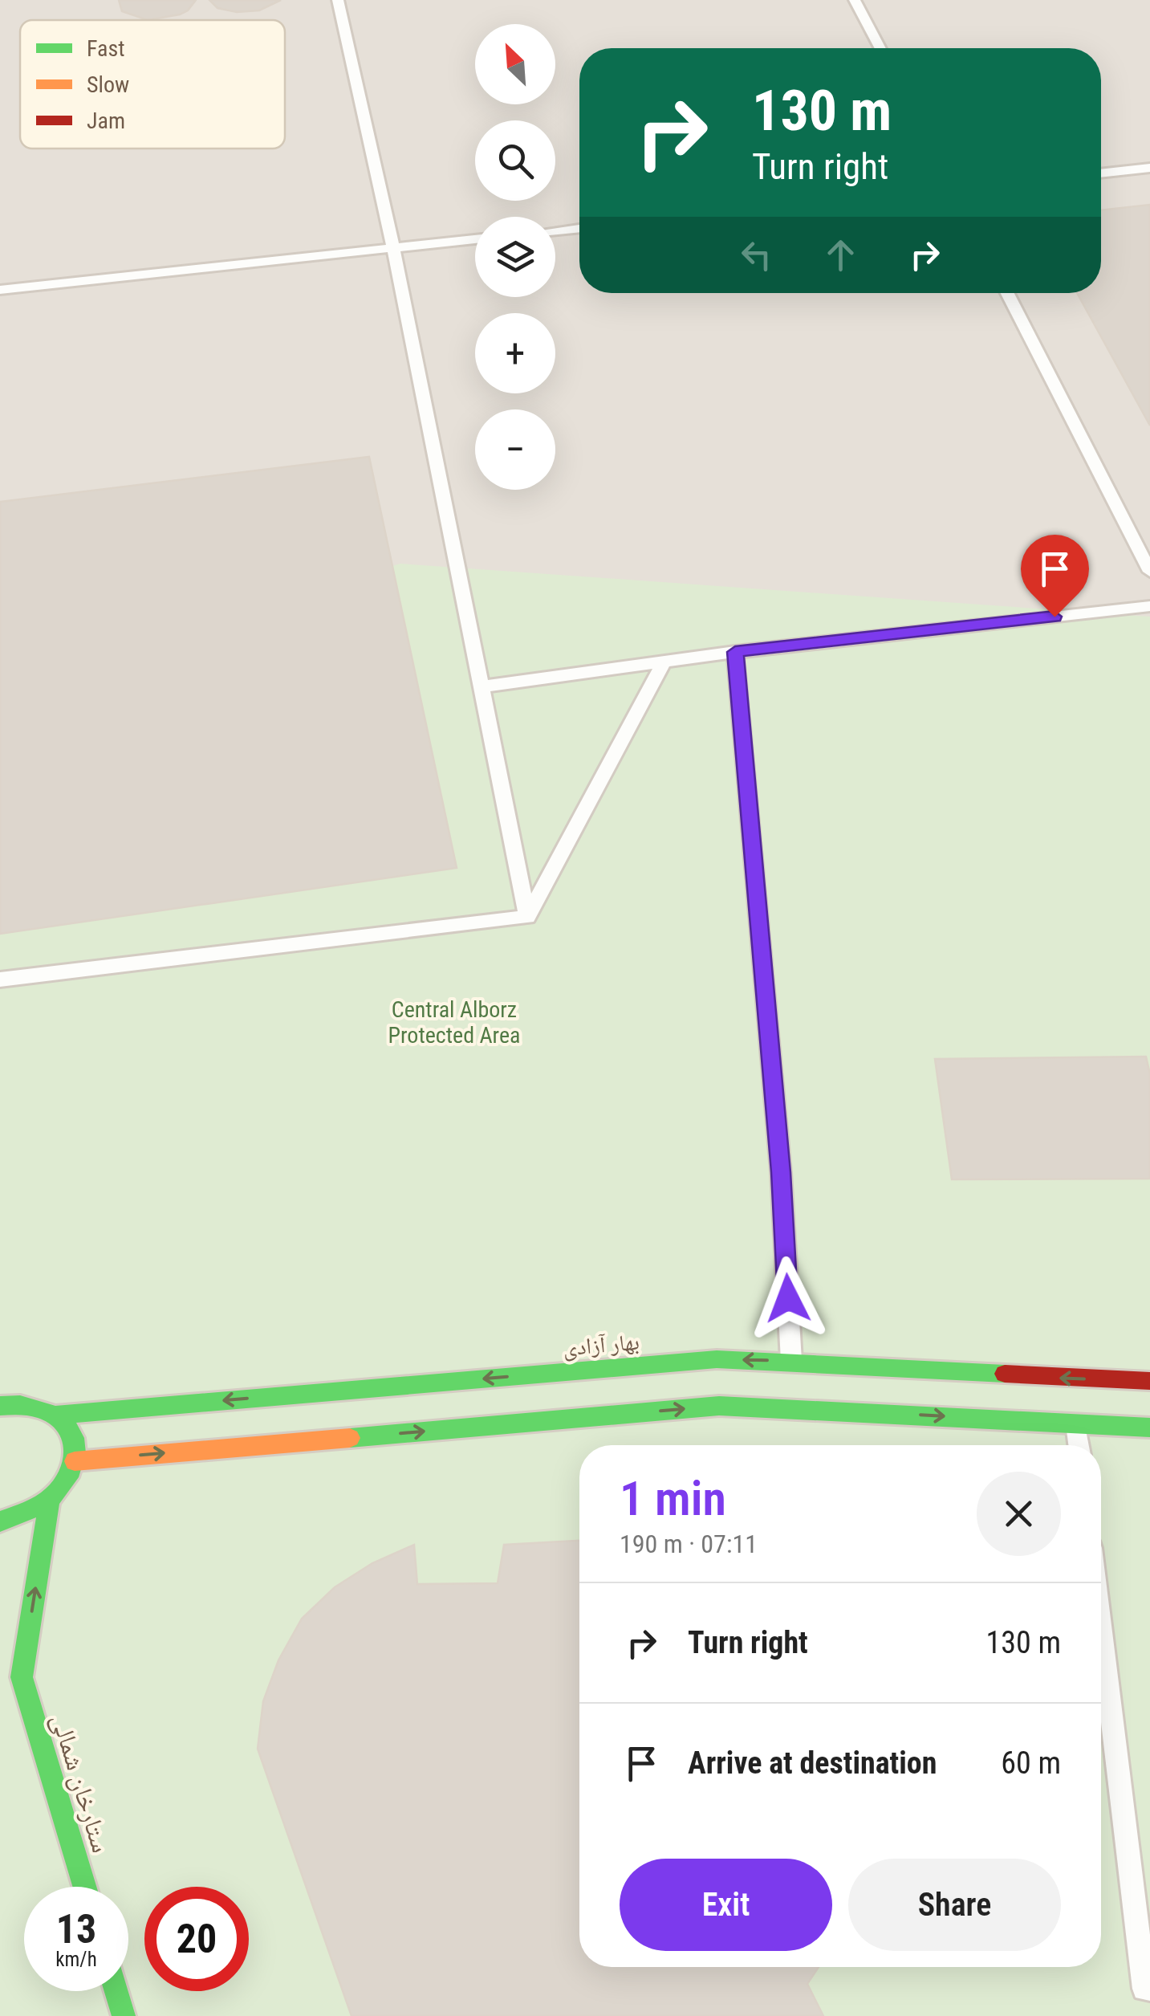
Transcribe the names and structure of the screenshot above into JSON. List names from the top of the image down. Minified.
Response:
{"streets":{"main road":["بهار آزادی","ستارخان شمالی"]},"parks":["Central Alborz Protected Area"],"legend":["Fast","Slow","Jam"],"north":"top left","page":{"map_buttons":["+","−"],"turn":["130 m","Turn right"],"heading":["1 min","190 m · 07:11"],"list":[{"name":"Turn right","value":"130 m"},{"name":"Arrive at destination","value":"60 m"}],"buttons":["Exit","Share"],"speed":"13 km/h","limit":"20"}}
